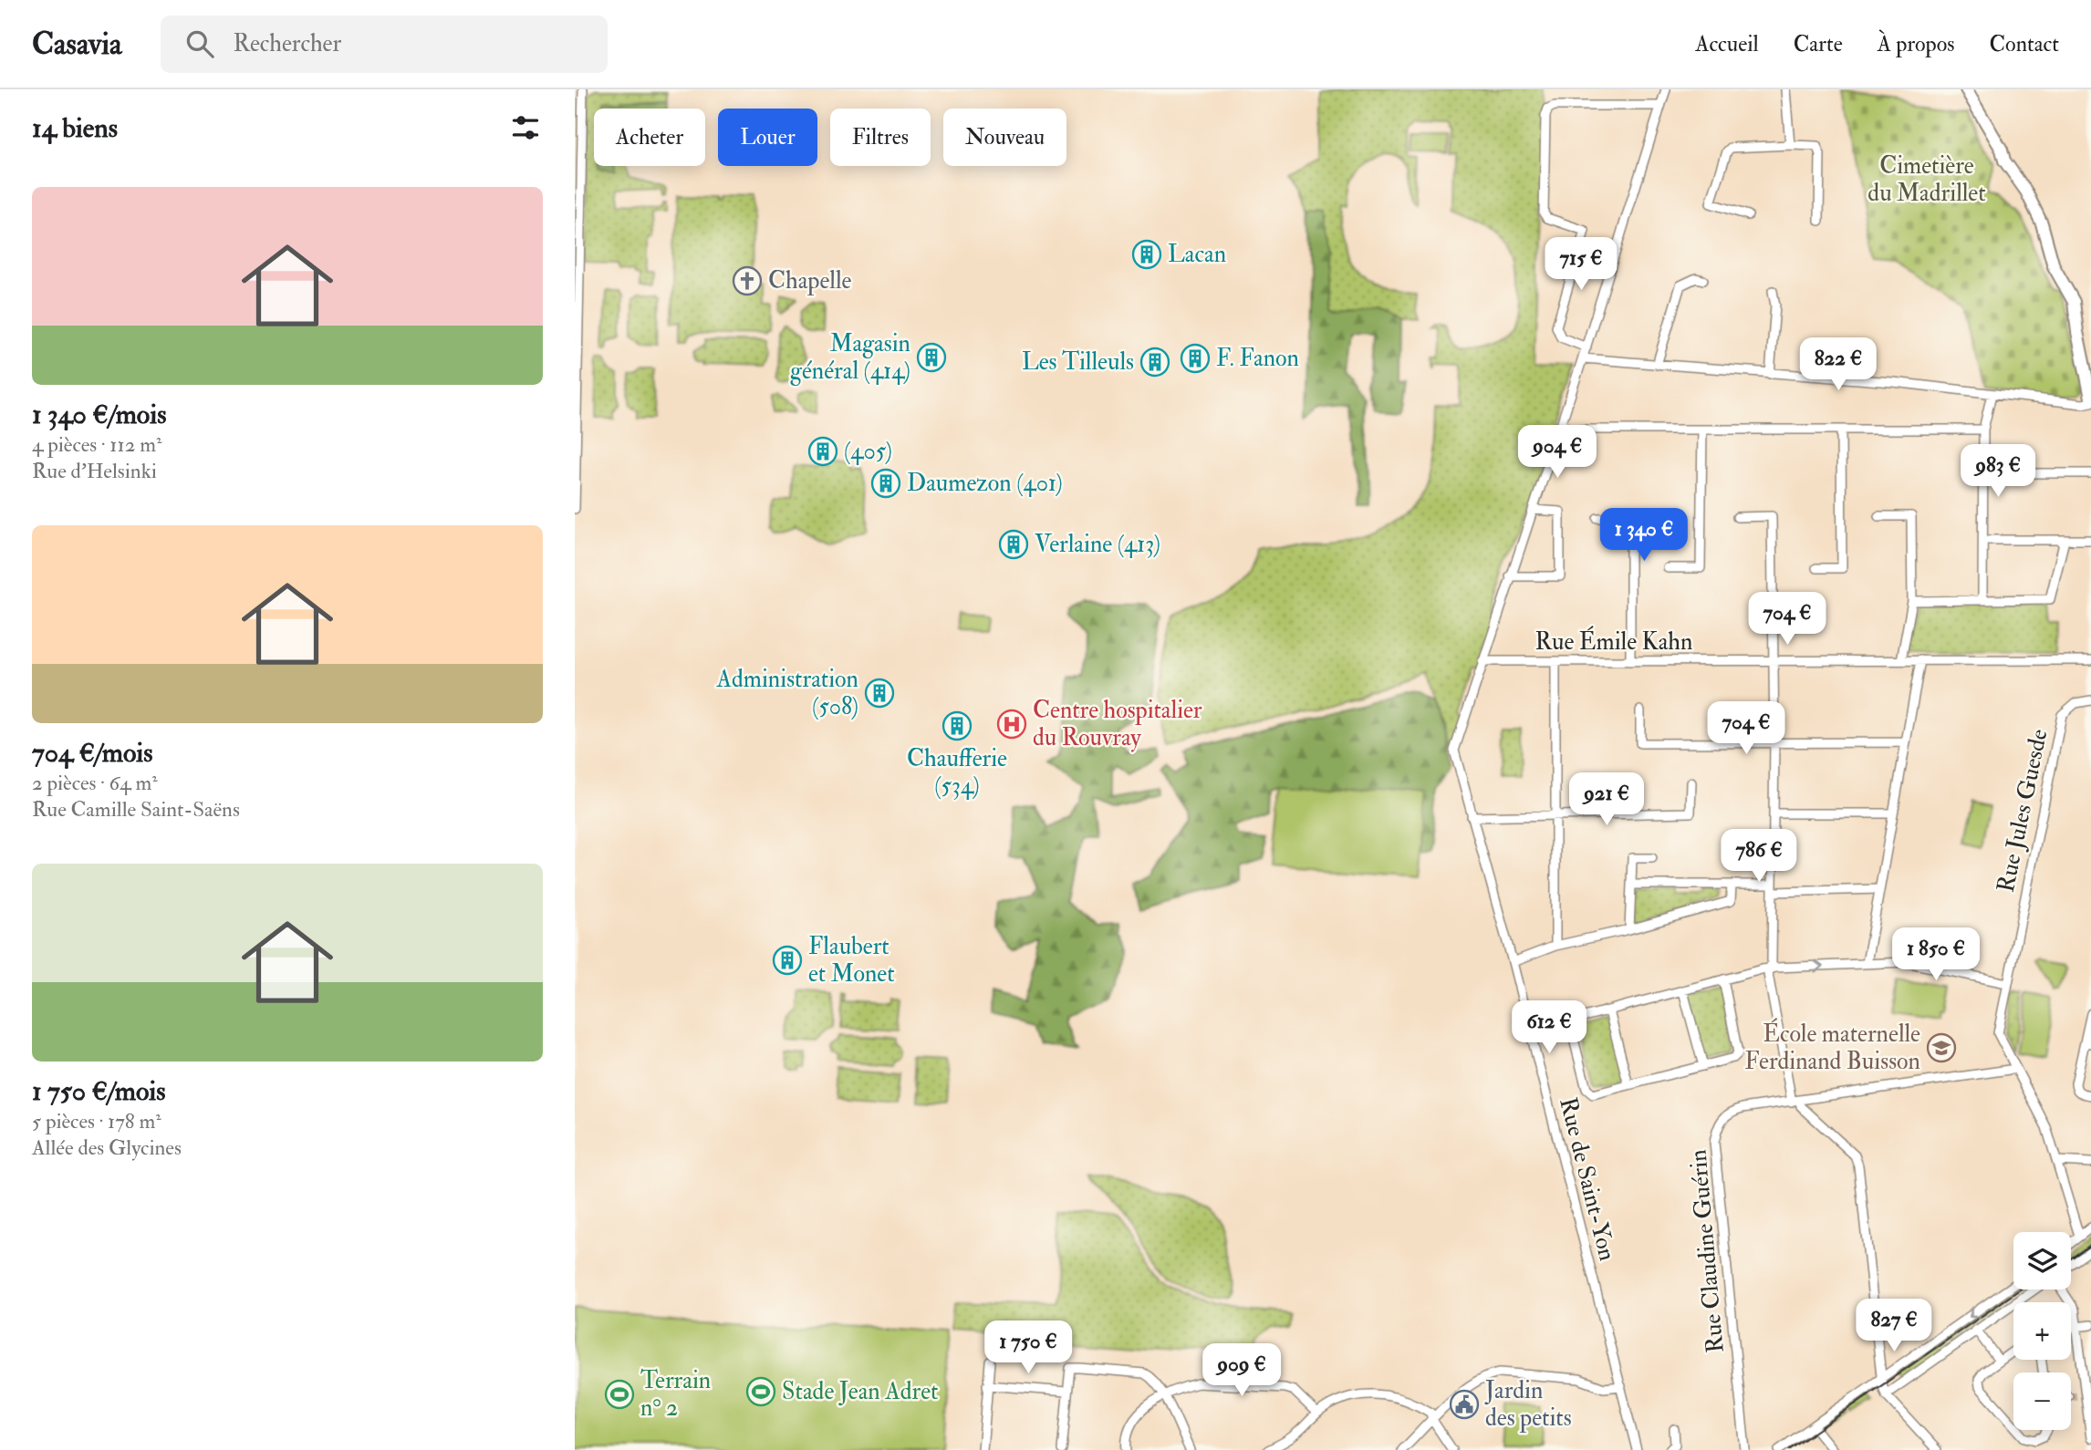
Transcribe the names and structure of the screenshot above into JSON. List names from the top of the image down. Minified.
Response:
{"streets":{"street":["Rue Émile Kahn","Rue Jules Guesde","Rue de Saint-Yon","Rue Claudine Guérin"]},"crossings":[["Rue Émile Kahn","Rue de Saint-Yon"],["Rue Jules Guesde","Rue Claudine Guérin"]],"parks":["Cimetière du Madrillet"],"places":{"building":["Lacan","Magasin général (414)","F. Fanon","Les Tilleuls","(405)","Daumezon (401)","Verlaine (413)","Administration (508)","Chaufferie (534)","Flaubert et Monet"],"church":["Chapelle"],"hospital":["Centre hospitalier du Rouvray"],"school or university":["École maternelle Ferdinand Buisson"],"sports":["Stade Jean Adret","Terrain n° 2"],"public building":["Jardin des petits"]},"page":{"header":"Casavia","search":"Rechercher","nav":["Accueil","Carte","À propos","Contact"],"heading":"14 biens","chip":["Acheter","Louer","Filtres","Nouveau"],"list":[{"name":"1 340 €/mois","note":"4 pièces · 112 m² · Rue d'Helsinki"},{"name":"704 €/mois","note":"2 pièces · 64 m² · Rue Camille Saint-Saëns"},{"name":"1 750 €/mois","note":"5 pièces · 178 m² · Allée des Glycines"}],"price":["715 €","822 €","904 €","983 €","1 340 €","704 €","704 €","921 €","786 €","1 850 €","612 €","827 €","1 750 €","909 €"],"map_buttons":["+","−"]}}
